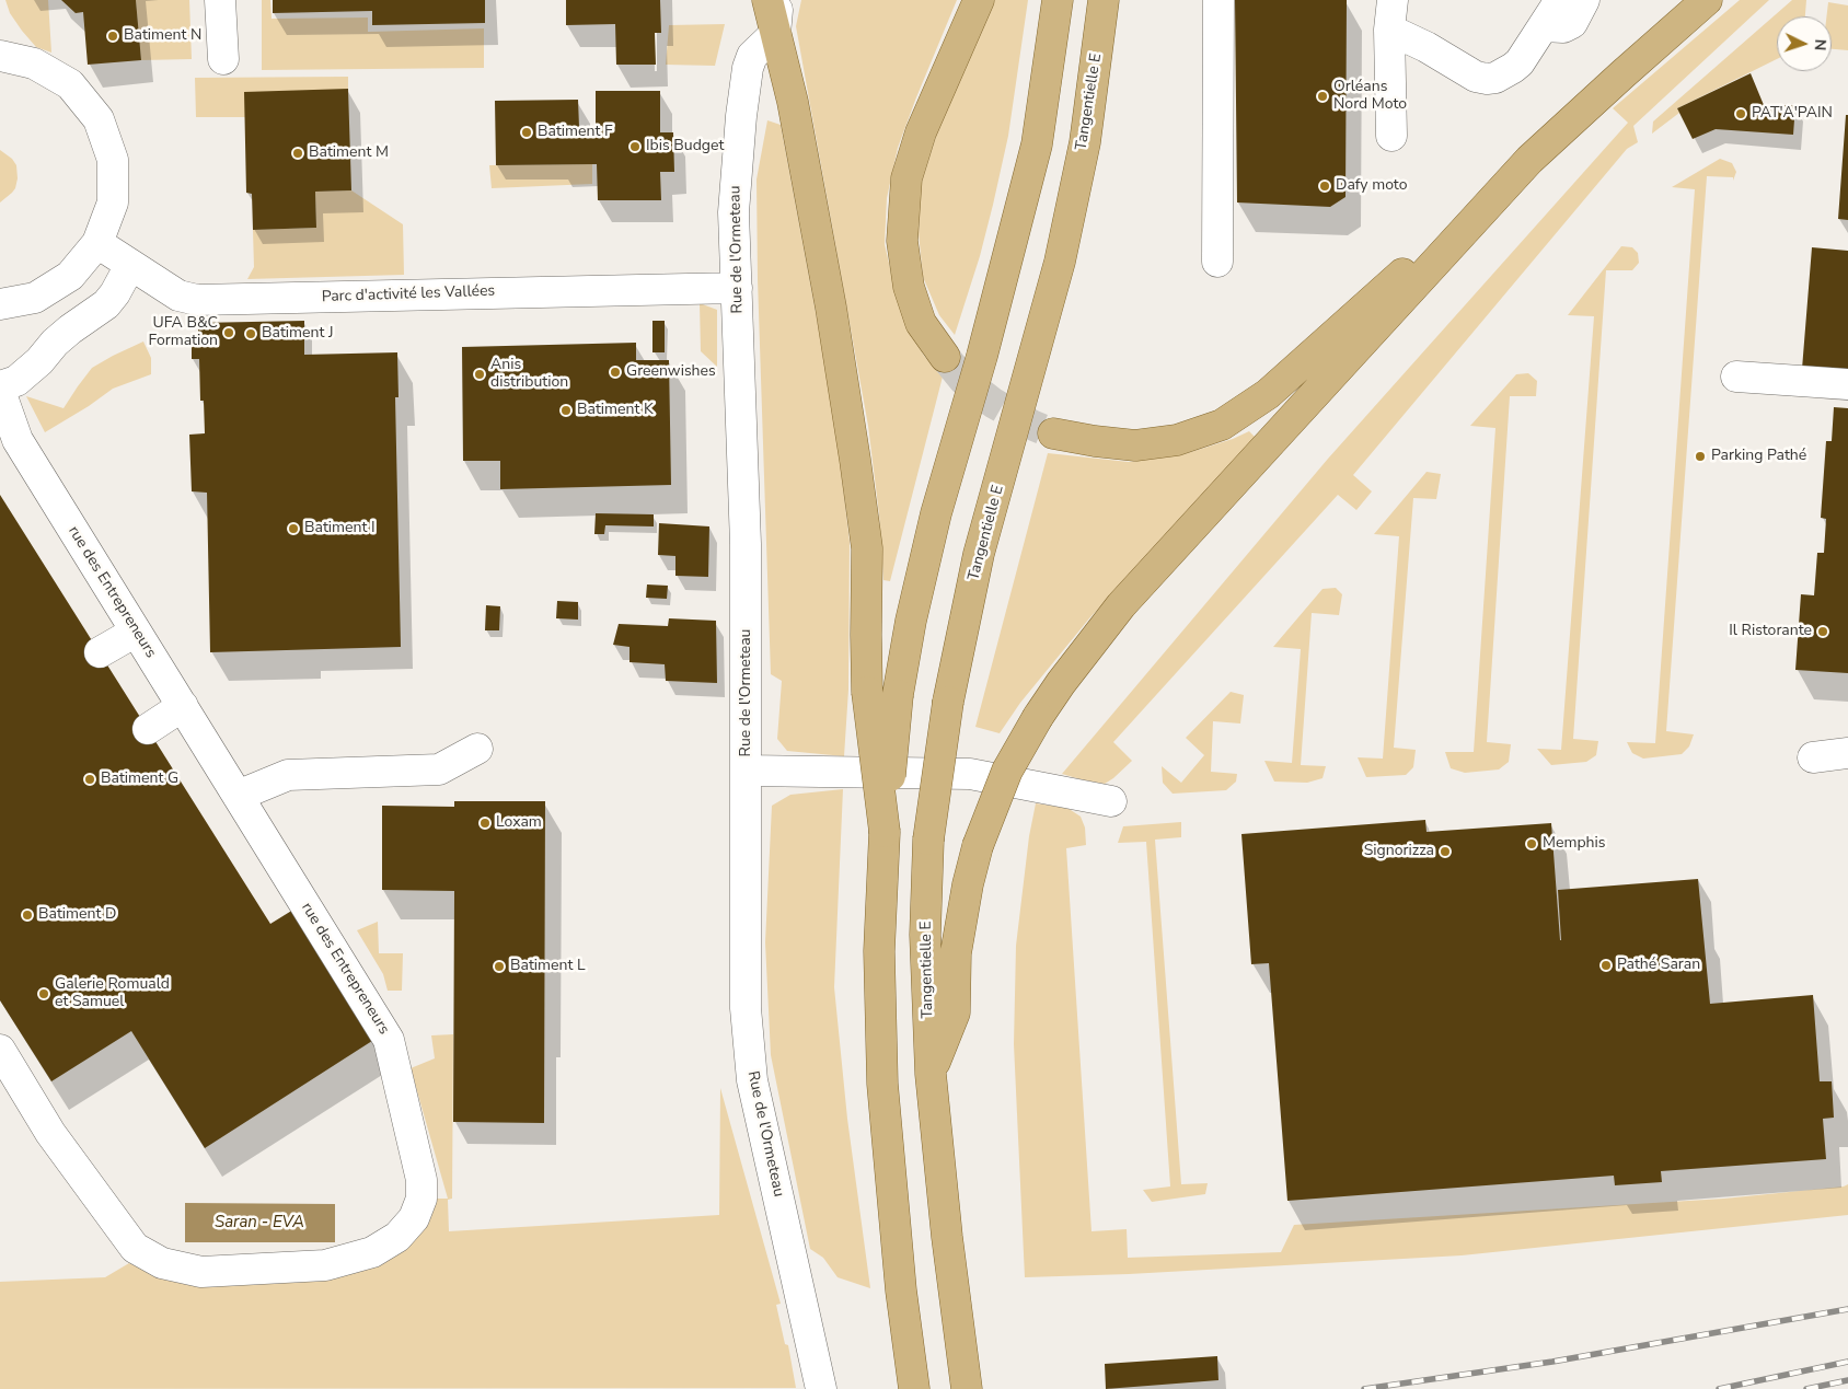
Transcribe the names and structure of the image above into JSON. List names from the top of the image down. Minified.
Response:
{"streets":{"main road":["Tangentielle E"],"street":["Rue de l'Ormeteau","Parc d'activité les Vallées","rue des Entrepreneurs"]},"crossings":[["Rue de l'Ormeteau","Parc d'activité les Vallées"]],"water":["Saran - EVA"],"places":["Batiment N","Orléans Nord Moto","PAT'A'PAIN","Batiment F","Ibis Budget","Batiment M","Dafy moto","UFA B&C Formation","Batiment J","Greenwishes","Anis distribution","Batiment K","Parking Pathé","Batiment I","Il Ristorante","Batiment G","Loxam","Memphis","Signorizza","Batiment D","Pathé Saran","Batiment L","Galerie Romuald et Samuel"],"north":"right"}
